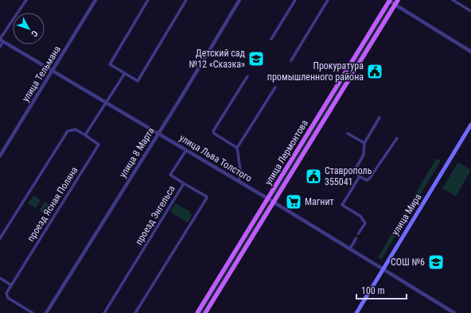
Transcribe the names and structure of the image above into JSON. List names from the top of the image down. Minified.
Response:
{"streets":{"main road":["улица Лермонтова","улица Мира"],"street":["улица Тельмана","улица 8 Марта","улица Льва Толстого","проезд Ясная Поляна","проезд Энгельса"]},"crossings":[["улица Тельмана","улица Льва Толстого"],["улица 8 Марта","улица Льва Толстого"],["улица Лермонтова","улица Льва Толстого"],["улица Льва Толстого","улица Мира"]],"places":{"school or university":["Детский сад №12 «Сказка»","СОШ №6"],"public building":["Прокуратура промышленного района","Ставрополь 355041"],"supermarket":["Магнит"]},"scale_bar":"100 m","north":"bottom right"}
